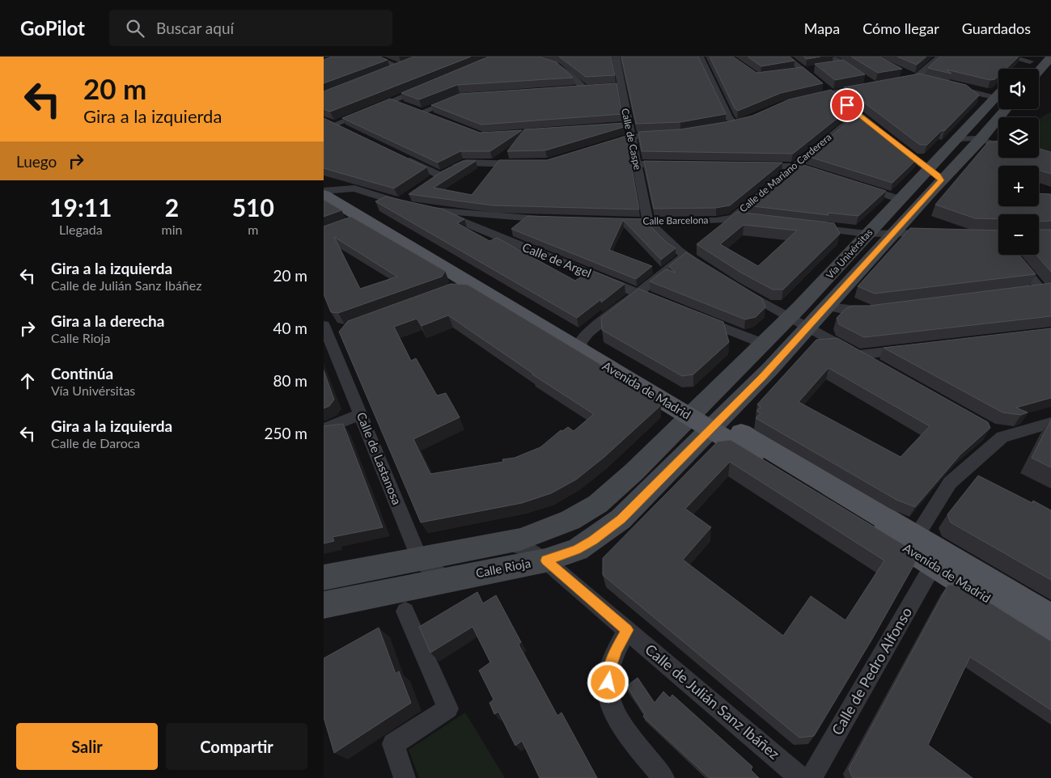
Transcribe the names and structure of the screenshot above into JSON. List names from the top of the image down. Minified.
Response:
{"streets":{"main road":["Vía Univérsitas","Avenida de Madrid","Calle Rioja"],"street":["Calle de Caspe","Calle de Mariano Carderera","Calle Barcelona","Calle de Argel","Calle de Lastanosa","Calle de Pedro Alfonso","Calle de Julián Sanz Ibáñez"]},"crossings":[["Calle de Caspe","Calle Barcelona"],["Calle de Mariano Carderera","Calle Barcelona"],["Vía Univérsitas","Avenida de Madrid"],["Vía Univérsitas","Calle Rioja"],["Avenida de Madrid","Calle Rioja"],["Avenida de Madrid","Calle de Pedro Alfonso"],["Calle de Lastanosa","Calle Rioja"],["Calle Rioja","Calle de Julián Sanz Ibáñez"]],"page":{"header":"GoPilot","search":"Buscar aquí","nav":["Mapa","Cómo llegar","Guardados"],"turn":["20 m","Gira a la izquierda"],"map_buttons":["+","−"],"then":"Luego","eta":["19:11","Llegada","2","min","510","m"],"list":[{"name":"Gira a la izquierda","note":"Calle de Julián Sanz Ibáñez","value":"20 m"},{"name":"Gira a la derecha","note":"Calle Rioja","value":"40 m"},{"name":"Continúa","note":"Vía Univérsitas","value":"80 m"},{"name":"Gira a la izquierda","note":"Calle de Daroca","value":"250 m"}],"buttons":["Salir","Compartir"]}}
